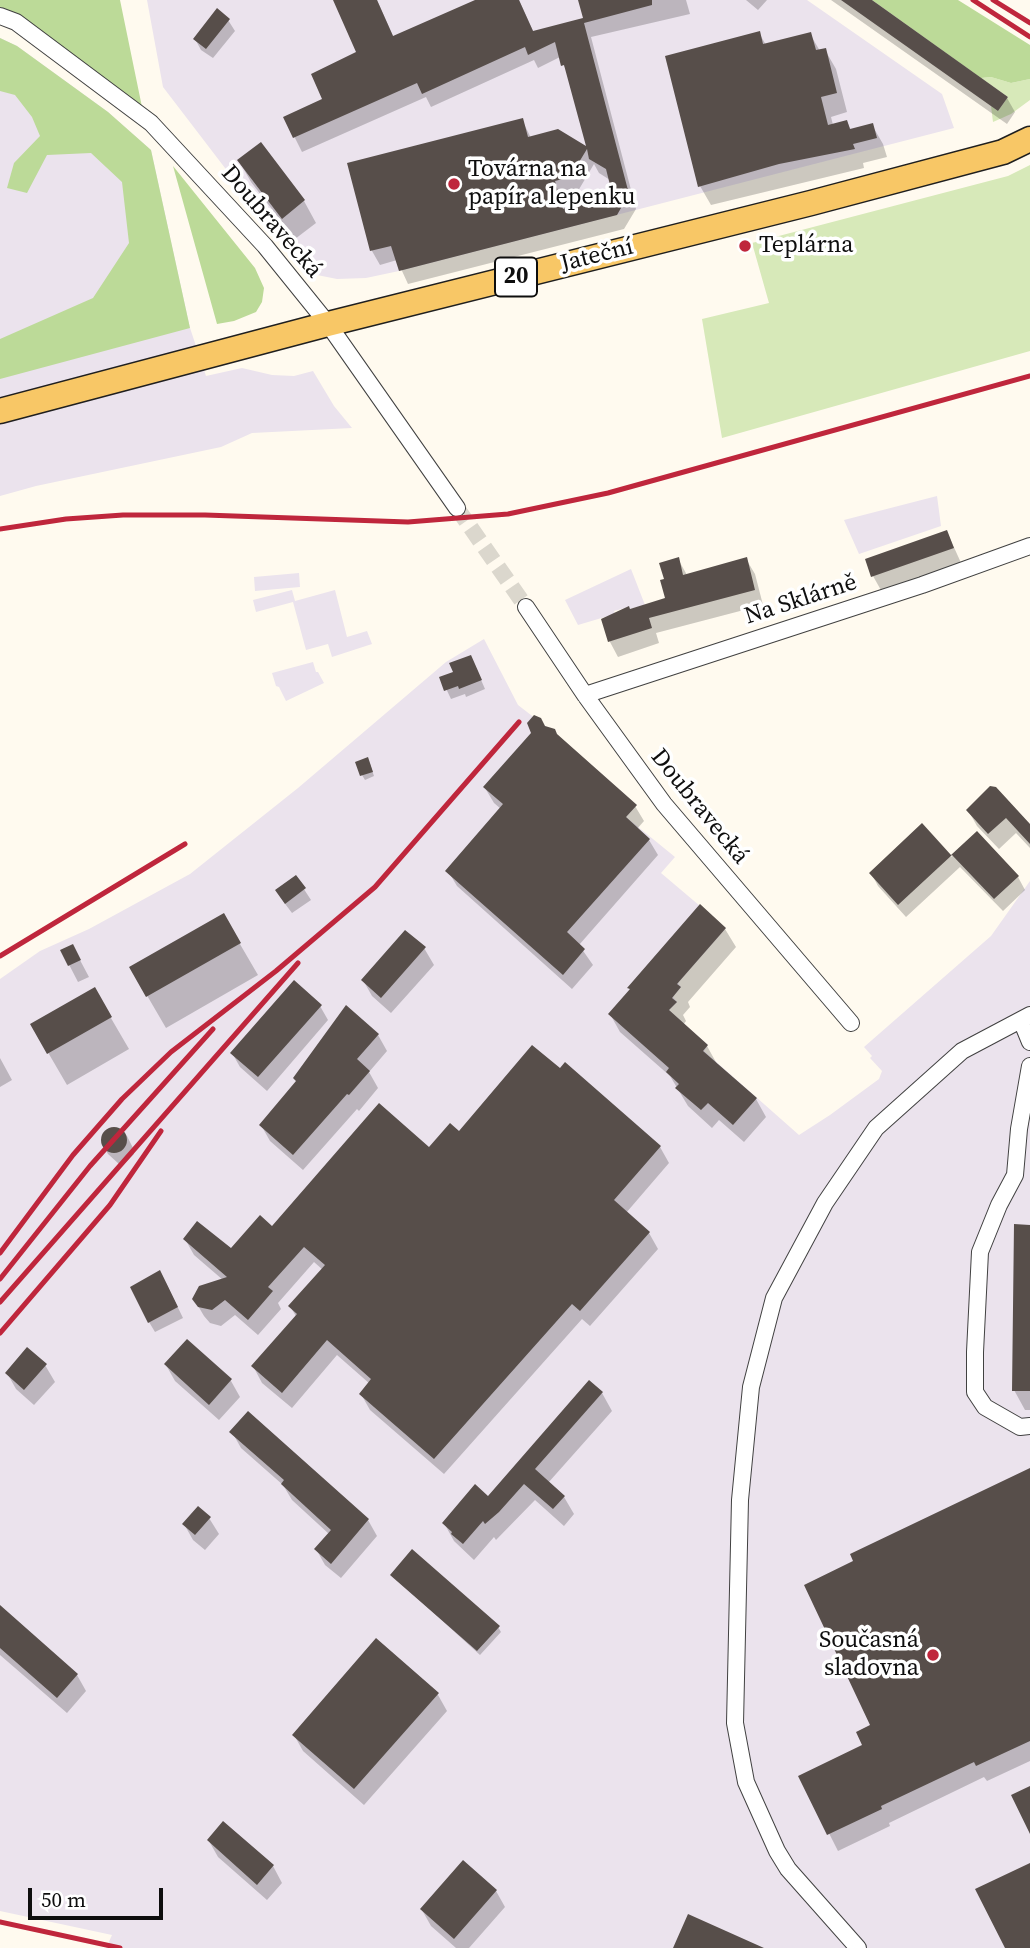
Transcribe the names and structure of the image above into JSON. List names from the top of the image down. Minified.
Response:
{"streets":{"main road":["Jateční","20"],"street":["Doubravecká","Na Sklárně"]},"crossings":[["Doubravecká","Jateční"],["Doubravecká","Na Sklárně"]],"places":["Továrna na papír a lepenku","Teplárna","Současná sladovna"],"scale_bar":"50 m"}
